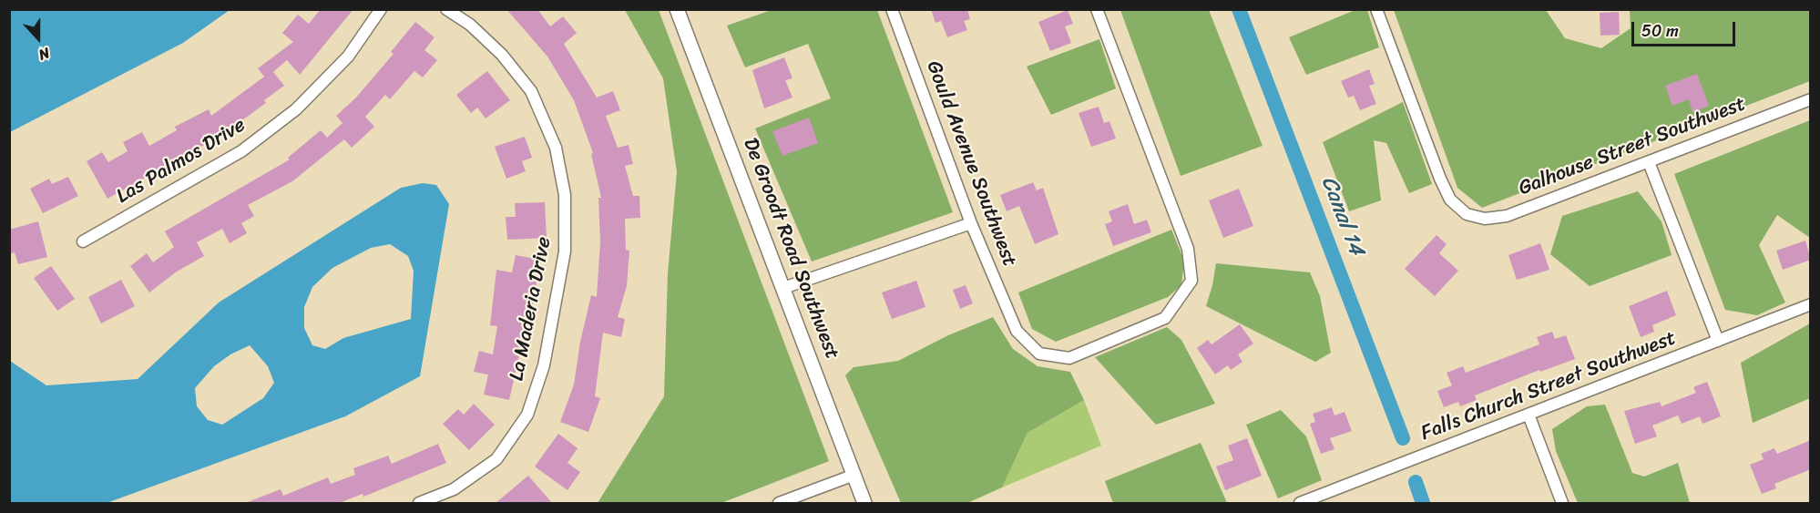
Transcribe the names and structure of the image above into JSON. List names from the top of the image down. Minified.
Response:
{"streets":{"street":["Galhouse Street Southwest","Las Palmos Drive","Gould Avenue Southwest","De Groodt Road Southwest","La Maderia Drive","Falls Church Street Southwest"]},"water":["Canal 14"],"scale_bar":"50 m","north":"bottom"}
